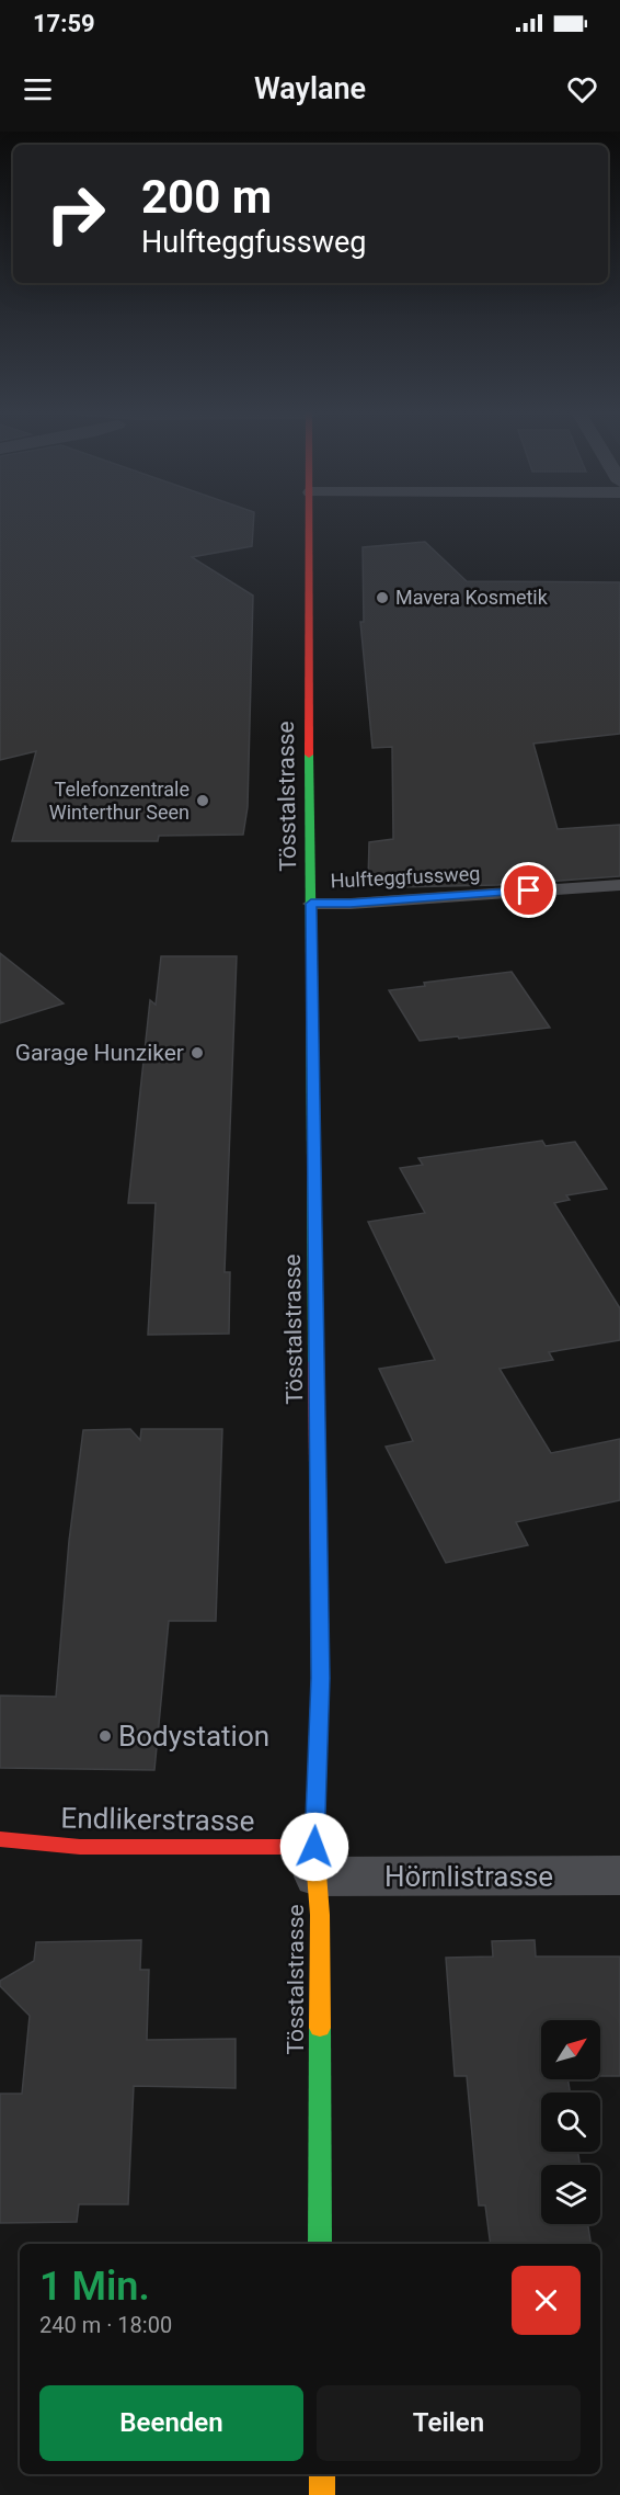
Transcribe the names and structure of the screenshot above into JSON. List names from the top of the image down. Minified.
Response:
{"streets":{"main road":["Tösstalstrasse","Endlikerstrasse"],"street":["Hörnlistrasse"],"lane":["Hulfteggfussweg"]},"crossings":[["Tösstalstrasse","Hulfteggfussweg"],["Tösstalstrasse","Endlikerstrasse"],["Tösstalstrasse","Hörnlistrasse"],["Endlikerstrasse","Hörnlistrasse"]],"places":["Mavera Kosmetik","Telefonzentrale Winterthur Seen","Garage Hunziker","Bodystation"],"north":"top right","page":{"status":"17:59","header":"Waylane","turn":["200 m","Hulfteggfussweg"],"heading":["1 Min.","240 m · 18:00"],"buttons":["Beenden","Teilen"]}}
